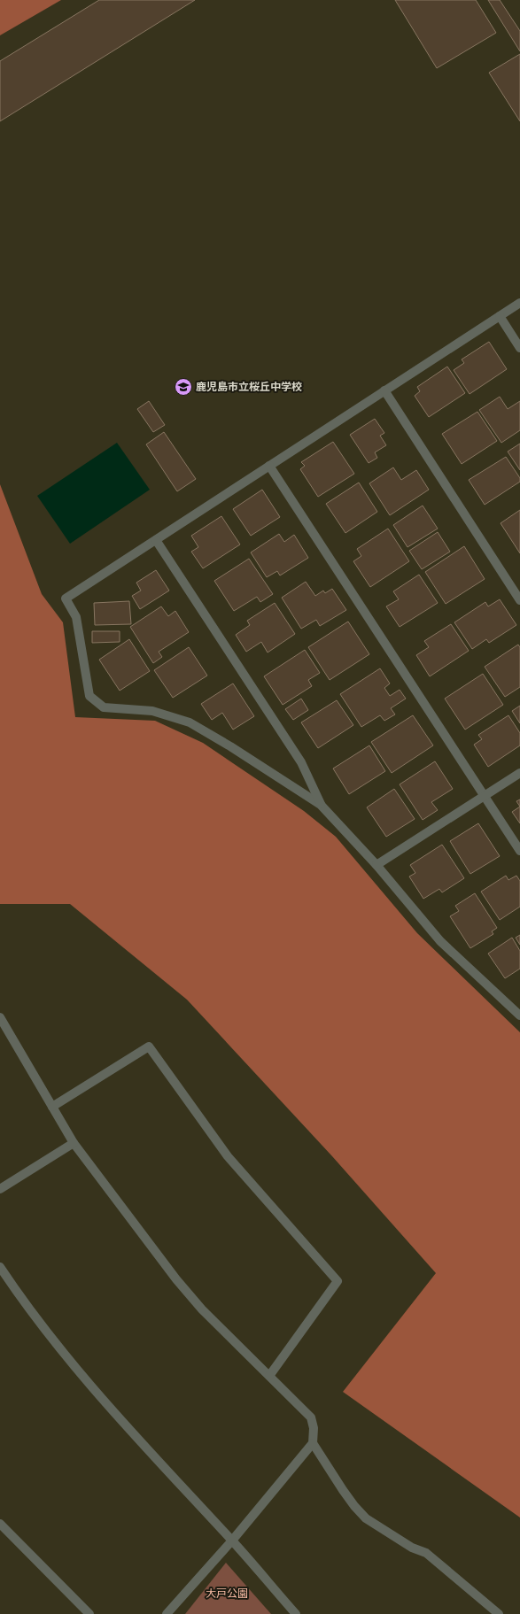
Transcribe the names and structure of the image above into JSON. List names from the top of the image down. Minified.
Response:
{"parks":["大戸公園"],"places":{"school or university":["鹿児島市立桜丘中学校"]}}
